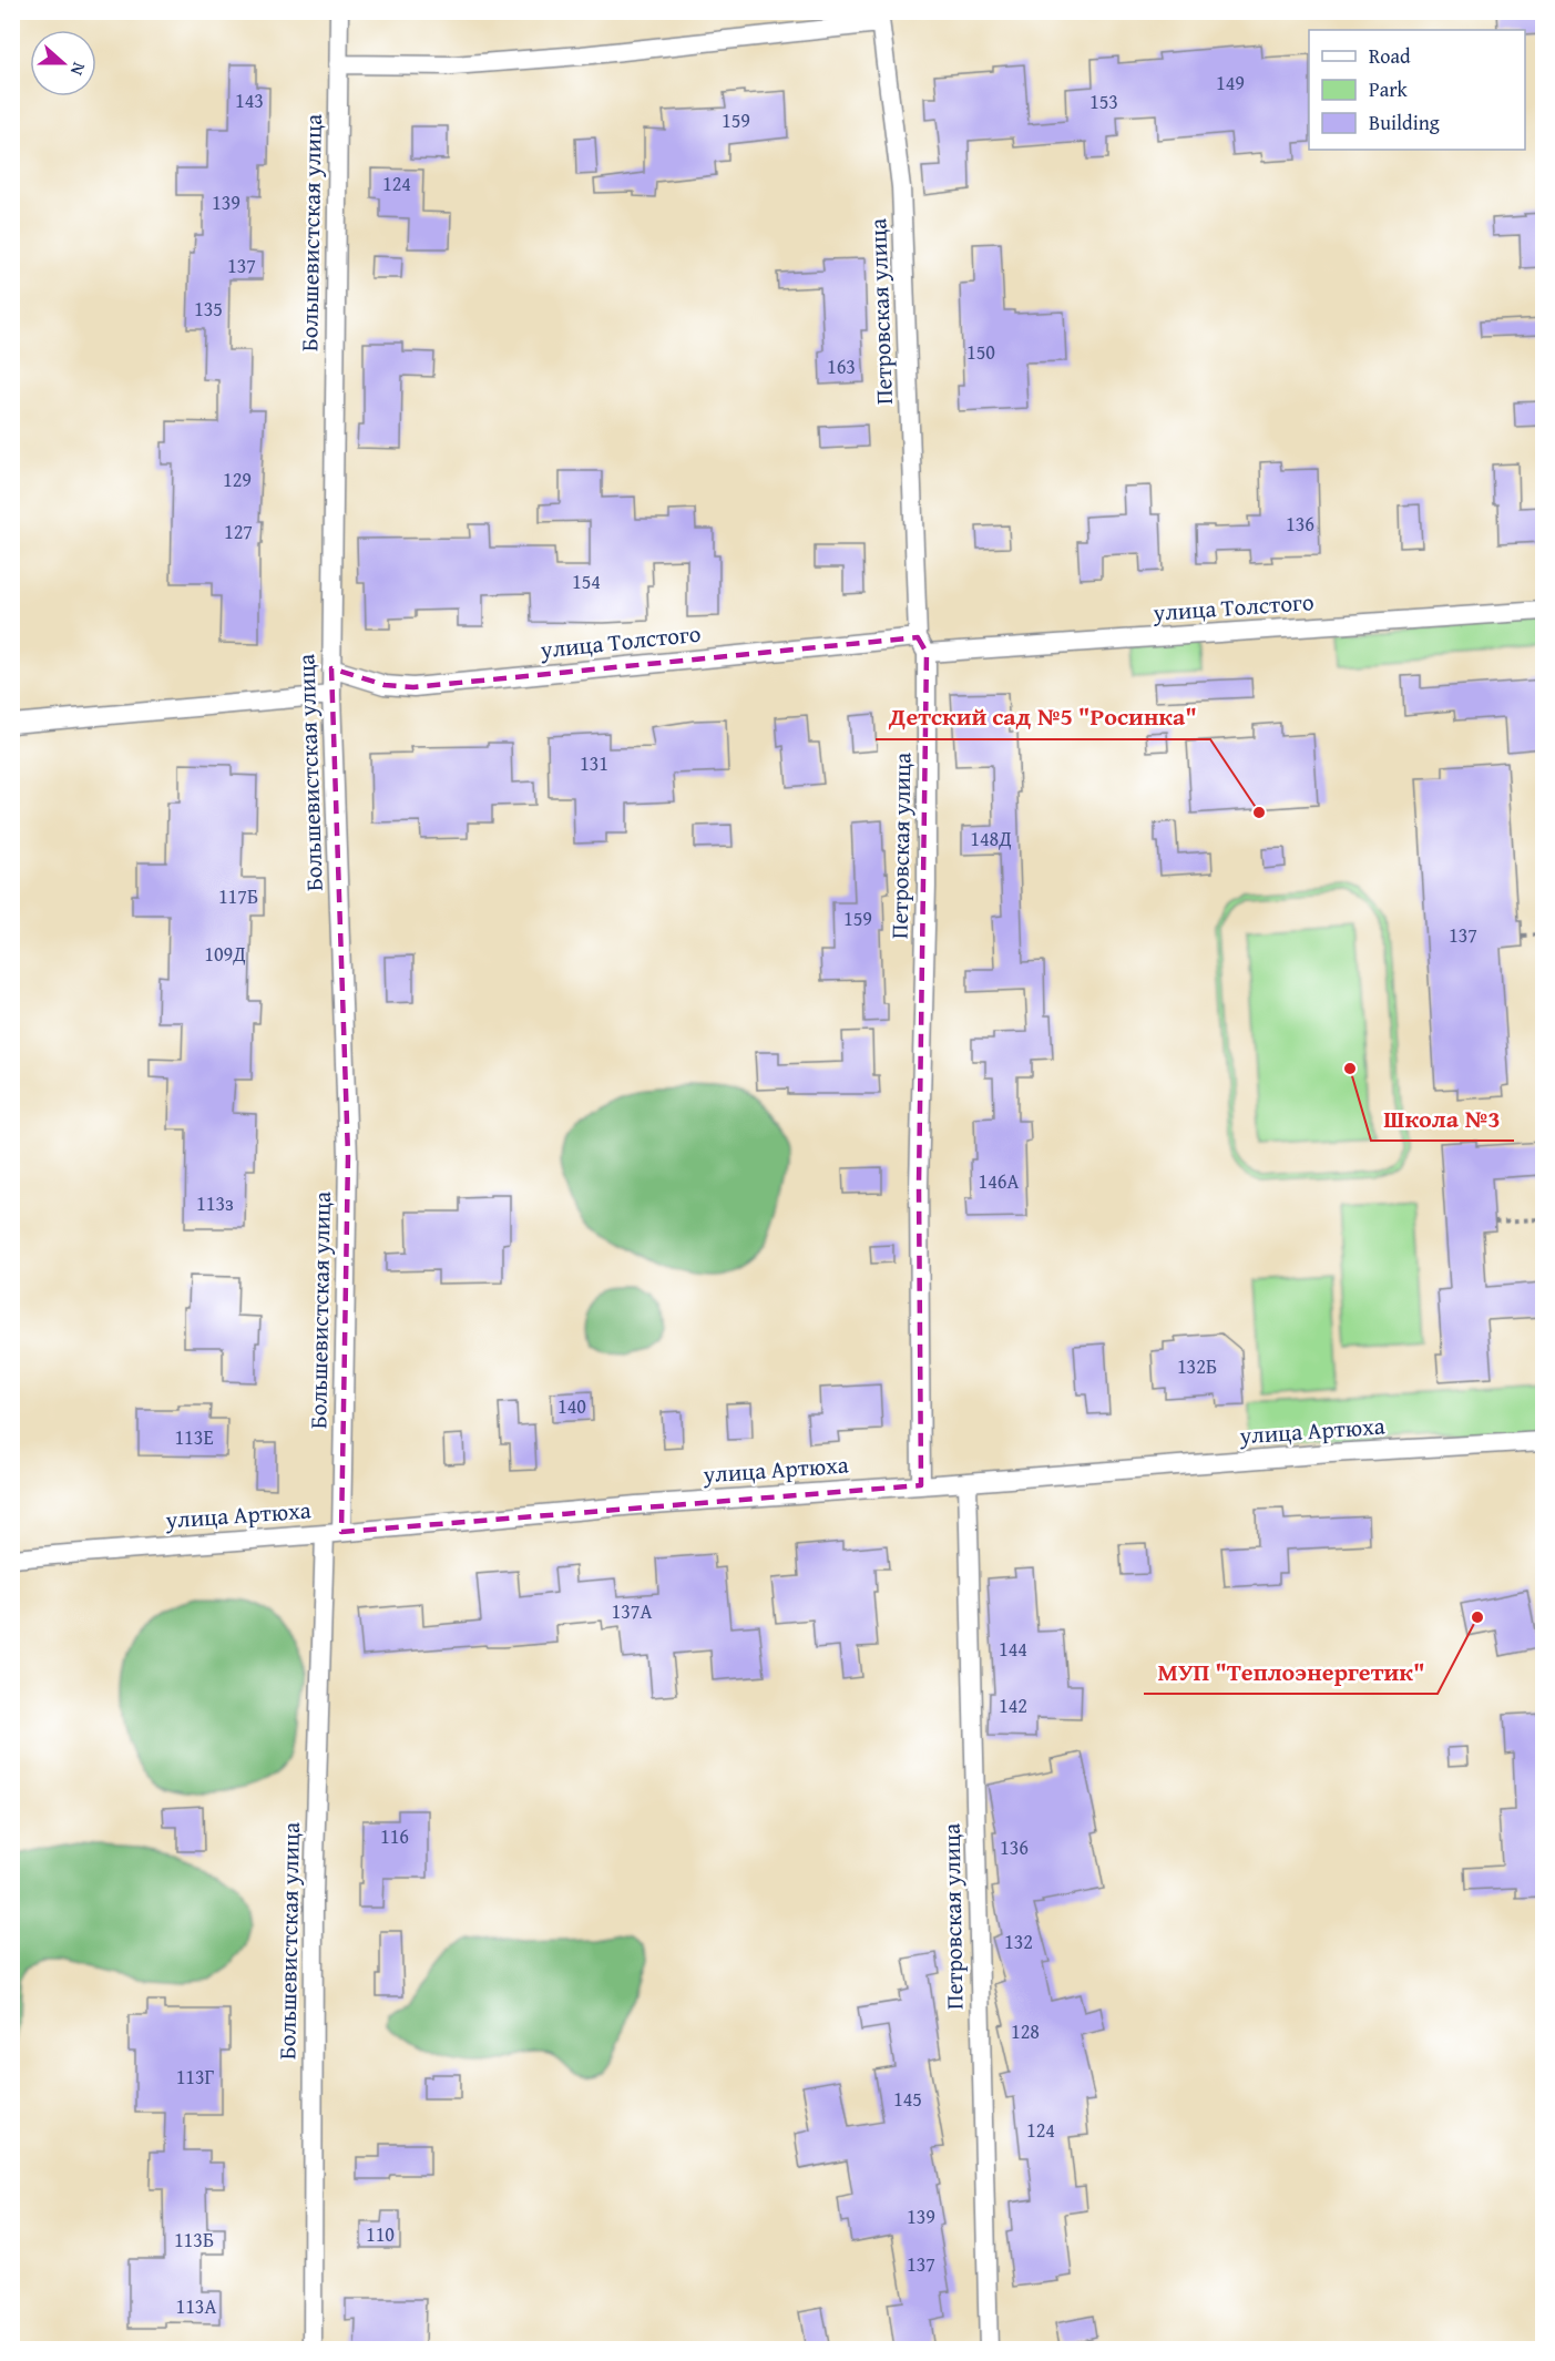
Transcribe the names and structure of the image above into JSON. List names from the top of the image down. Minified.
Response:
{"streets":{"street":["Большевистская улица","Петровская улица","улица Толстого","улица Артюха"]},"crossings":[["Большевистская улица","улица Толстого"],["Большевистская улица","улица Артюха"],["Петровская улица","улица Толстого"],["Петровская улица","улица Артюха"]],"places":["Детский сад №5 \"Росинка\"","Школа №3","МУП \"Теплоэнергетик\""],"house_numbers":["149","143","153","159","124","139","137","135","150","163","129","136","127","154","131","148Д","117Б","159","137","109Д","146А","113з","132Б","140","113Е","137А","144","142","116","136","132","128","113Г","145","124","139","110","113Б","137","113А"],"legend":["Road","Park","Building"],"north":"right"}
